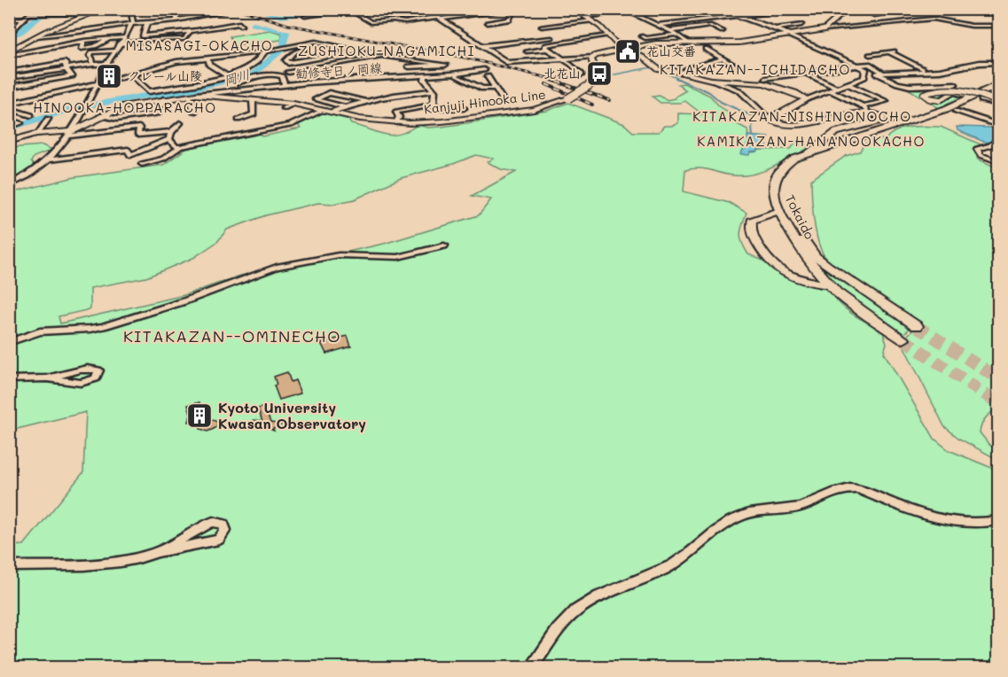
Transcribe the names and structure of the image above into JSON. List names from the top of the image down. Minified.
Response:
{"streets":{"highway":["Tokaido"],"main road":["Kanjuji Hinooka Line"],"street":["勧修寺日ノ岡線"]},"crossings":[["勧修寺日ノ岡線","Kanjuji Hinooka Line"]],"districts":["MISASAGI-OKACHO","ZUSHIOKU-NAGAMICHI","KITAKAZAN--ICHIDACHO","HINOOKA-HOPPARACHO","KITAKAZAN-NISHINONOCHO","KAMIKAZAN-HANANOOKACHO","KITAKAZAN--OMINECHO"],"water":["岡川"],"places":{"public building":["花山交番"],"bus stop":["北花山"],"building":["クレール山陵","Kyoto University Kwasan Observatory"]}}
